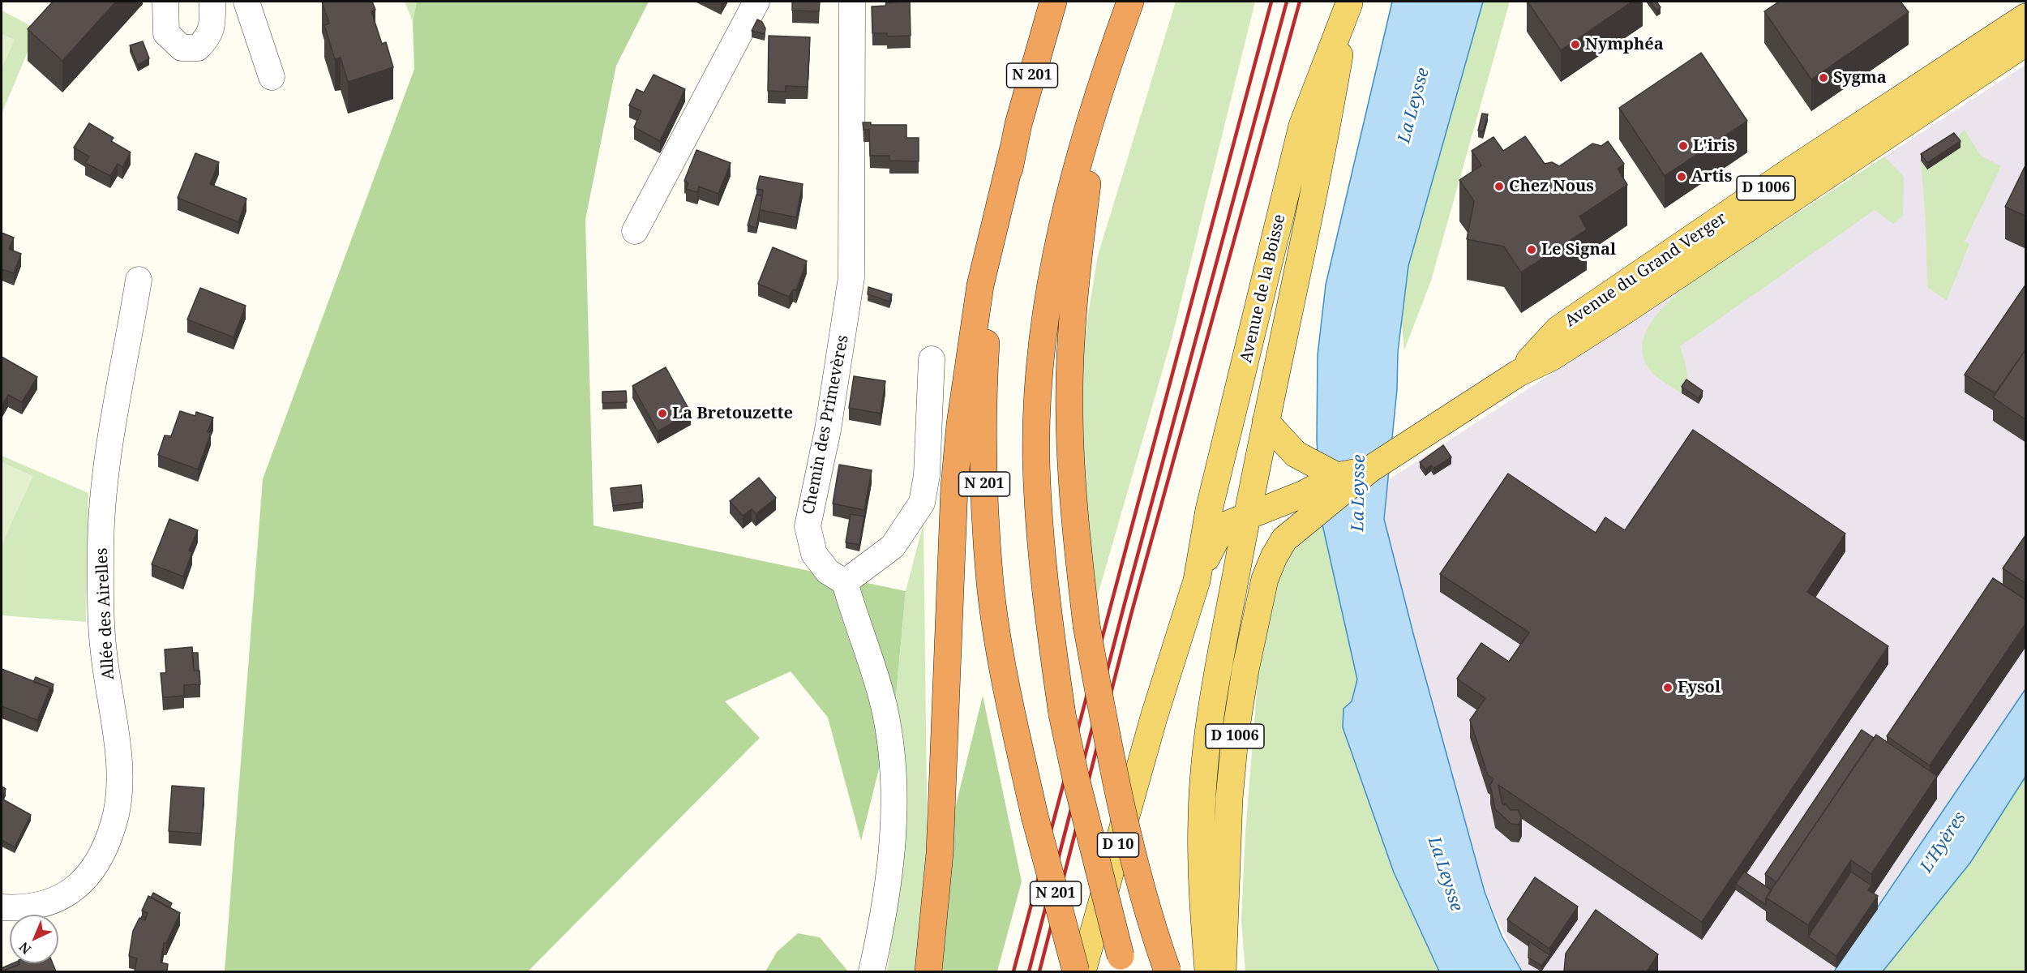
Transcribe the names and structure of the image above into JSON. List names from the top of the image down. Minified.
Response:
{"streets":{"highway":["N 201"],"main road":["D 1006","Avenue du Grand Verger","Avenue de la Boisse","D 10"],"street":["Chemin des Primevères","Allée des Airelles"]},"crossings":[["D 1006","Avenue du Grand Verger"],["Avenue du Grand Verger","Avenue de la Boisse"],["Avenue du Grand Verger","D 10"],["Avenue de la Boisse","D 10"]],"water":["La Leysse","L'Hyères"],"places":["Nymphéa","Sygma","L'iris","Artis","Chez Nous","Le Signal","La Bretouzette","Fysol"],"north":"bottom left"}
